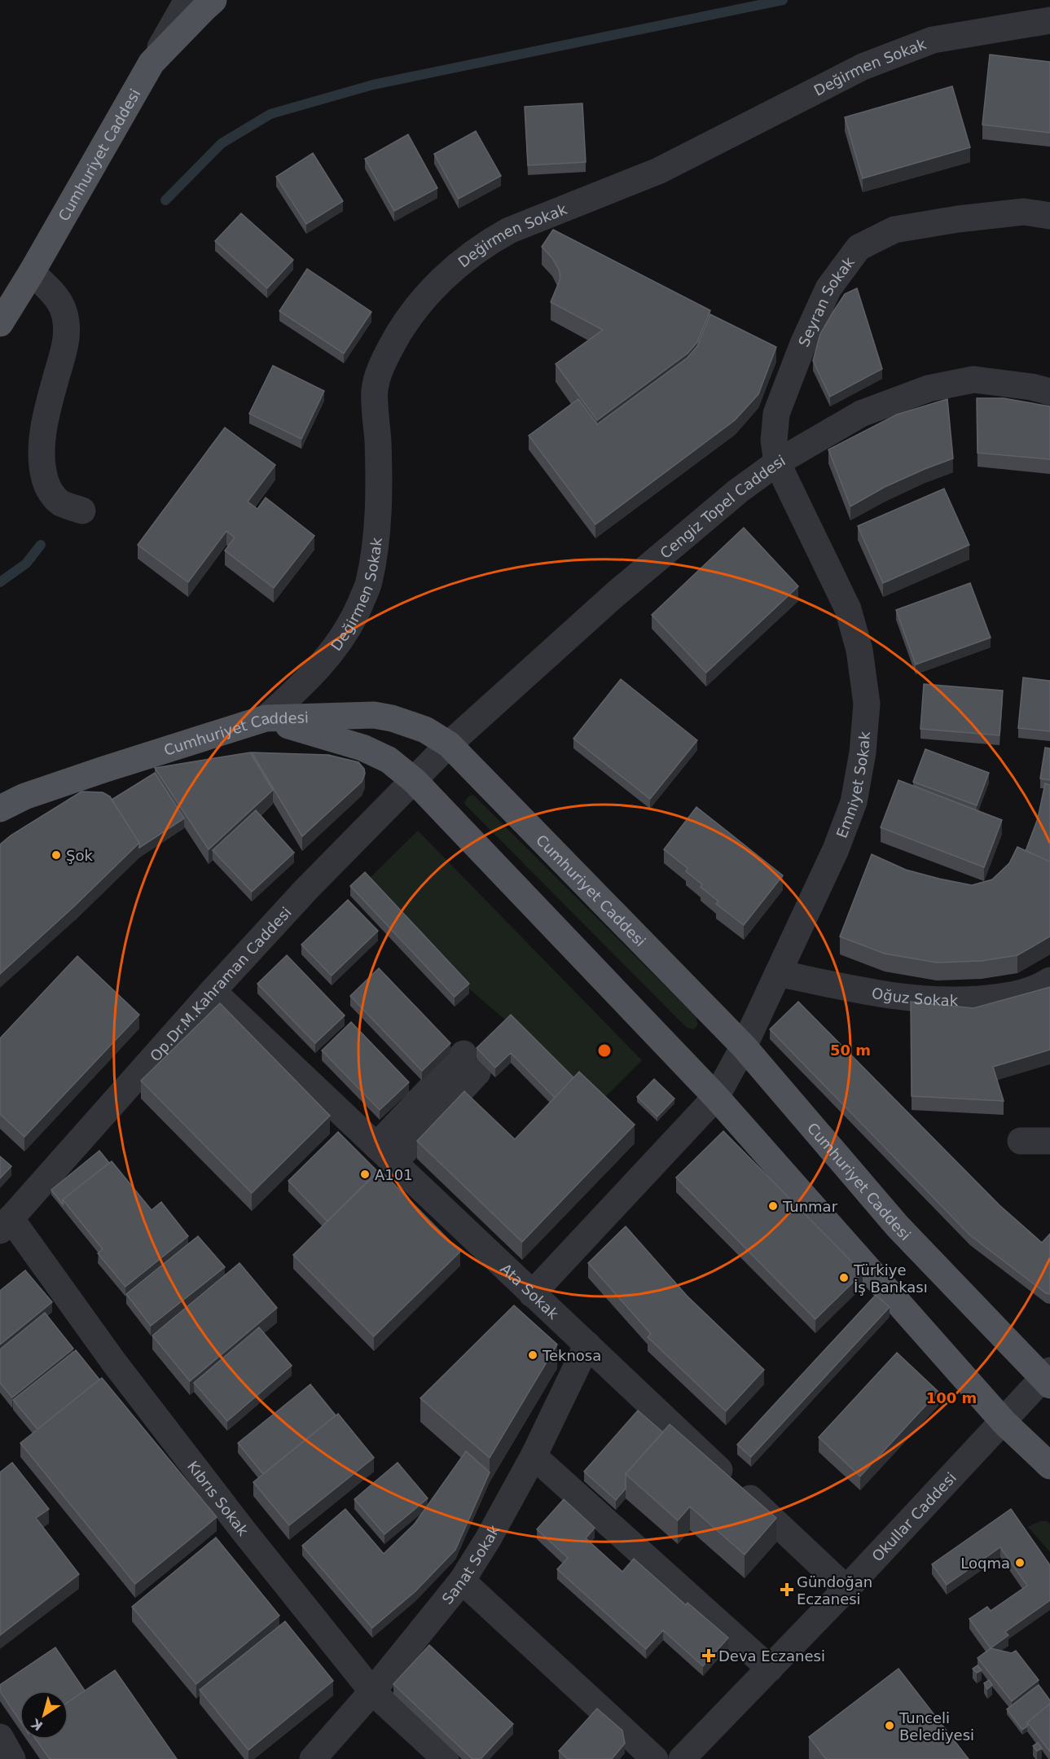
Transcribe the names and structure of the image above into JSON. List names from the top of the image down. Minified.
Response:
{"streets":{"main road":["Cumhuriyet Caddesi"],"street":["Değirmen Sokak","Seyran Sokak","Cengiz Topel Caddesi","Emniyet Sokak","Op.Dr.M.Kahraman Caddesi","Oğuz Sokak","Ata Sokak","Kıbrıs Sokak","Okullar Caddesi","Sanat Sokak"]},"crossings":[["Değirmen Sokak","Cumhuriyet Caddesi"],["Cumhuriyet Caddesi","Cengiz Topel Caddesi"],["Cumhuriyet Caddesi","Emniyet Sokak"],["Cumhuriyet Caddesi","Op.Dr.M.Kahraman Caddesi"],["Cumhuriyet Caddesi","Okullar Caddesi"],["Seyran Sokak","Cengiz Topel Caddesi"],["Seyran Sokak","Emniyet Sokak"],["Cengiz Topel Caddesi","Emniyet Sokak"],["Cengiz Topel Caddesi","Op.Dr.M.Kahraman Caddesi"],["Emniyet Sokak","Oğuz Sokak"],["Emniyet Sokak","Ata Sokak"],["Op.Dr.M.Kahraman Caddesi","Ata Sokak"],["Op.Dr.M.Kahraman Caddesi","Kıbrıs Sokak"],["Ata Sokak","Okullar Caddesi"],["Ata Sokak","Sanat Sokak"],["Kıbrıs Sokak","Sanat Sokak"]],"places":{"other":["Şok","A101","Tunmar","Türkiye İş Bankası","Teknosa","Loqma","Tunceli Belediyesi"],"health":["Gündoğan Eczanesi","Deva Eczanesi"]},"north":"bottom left","rings":["50 m","100 m"]}
